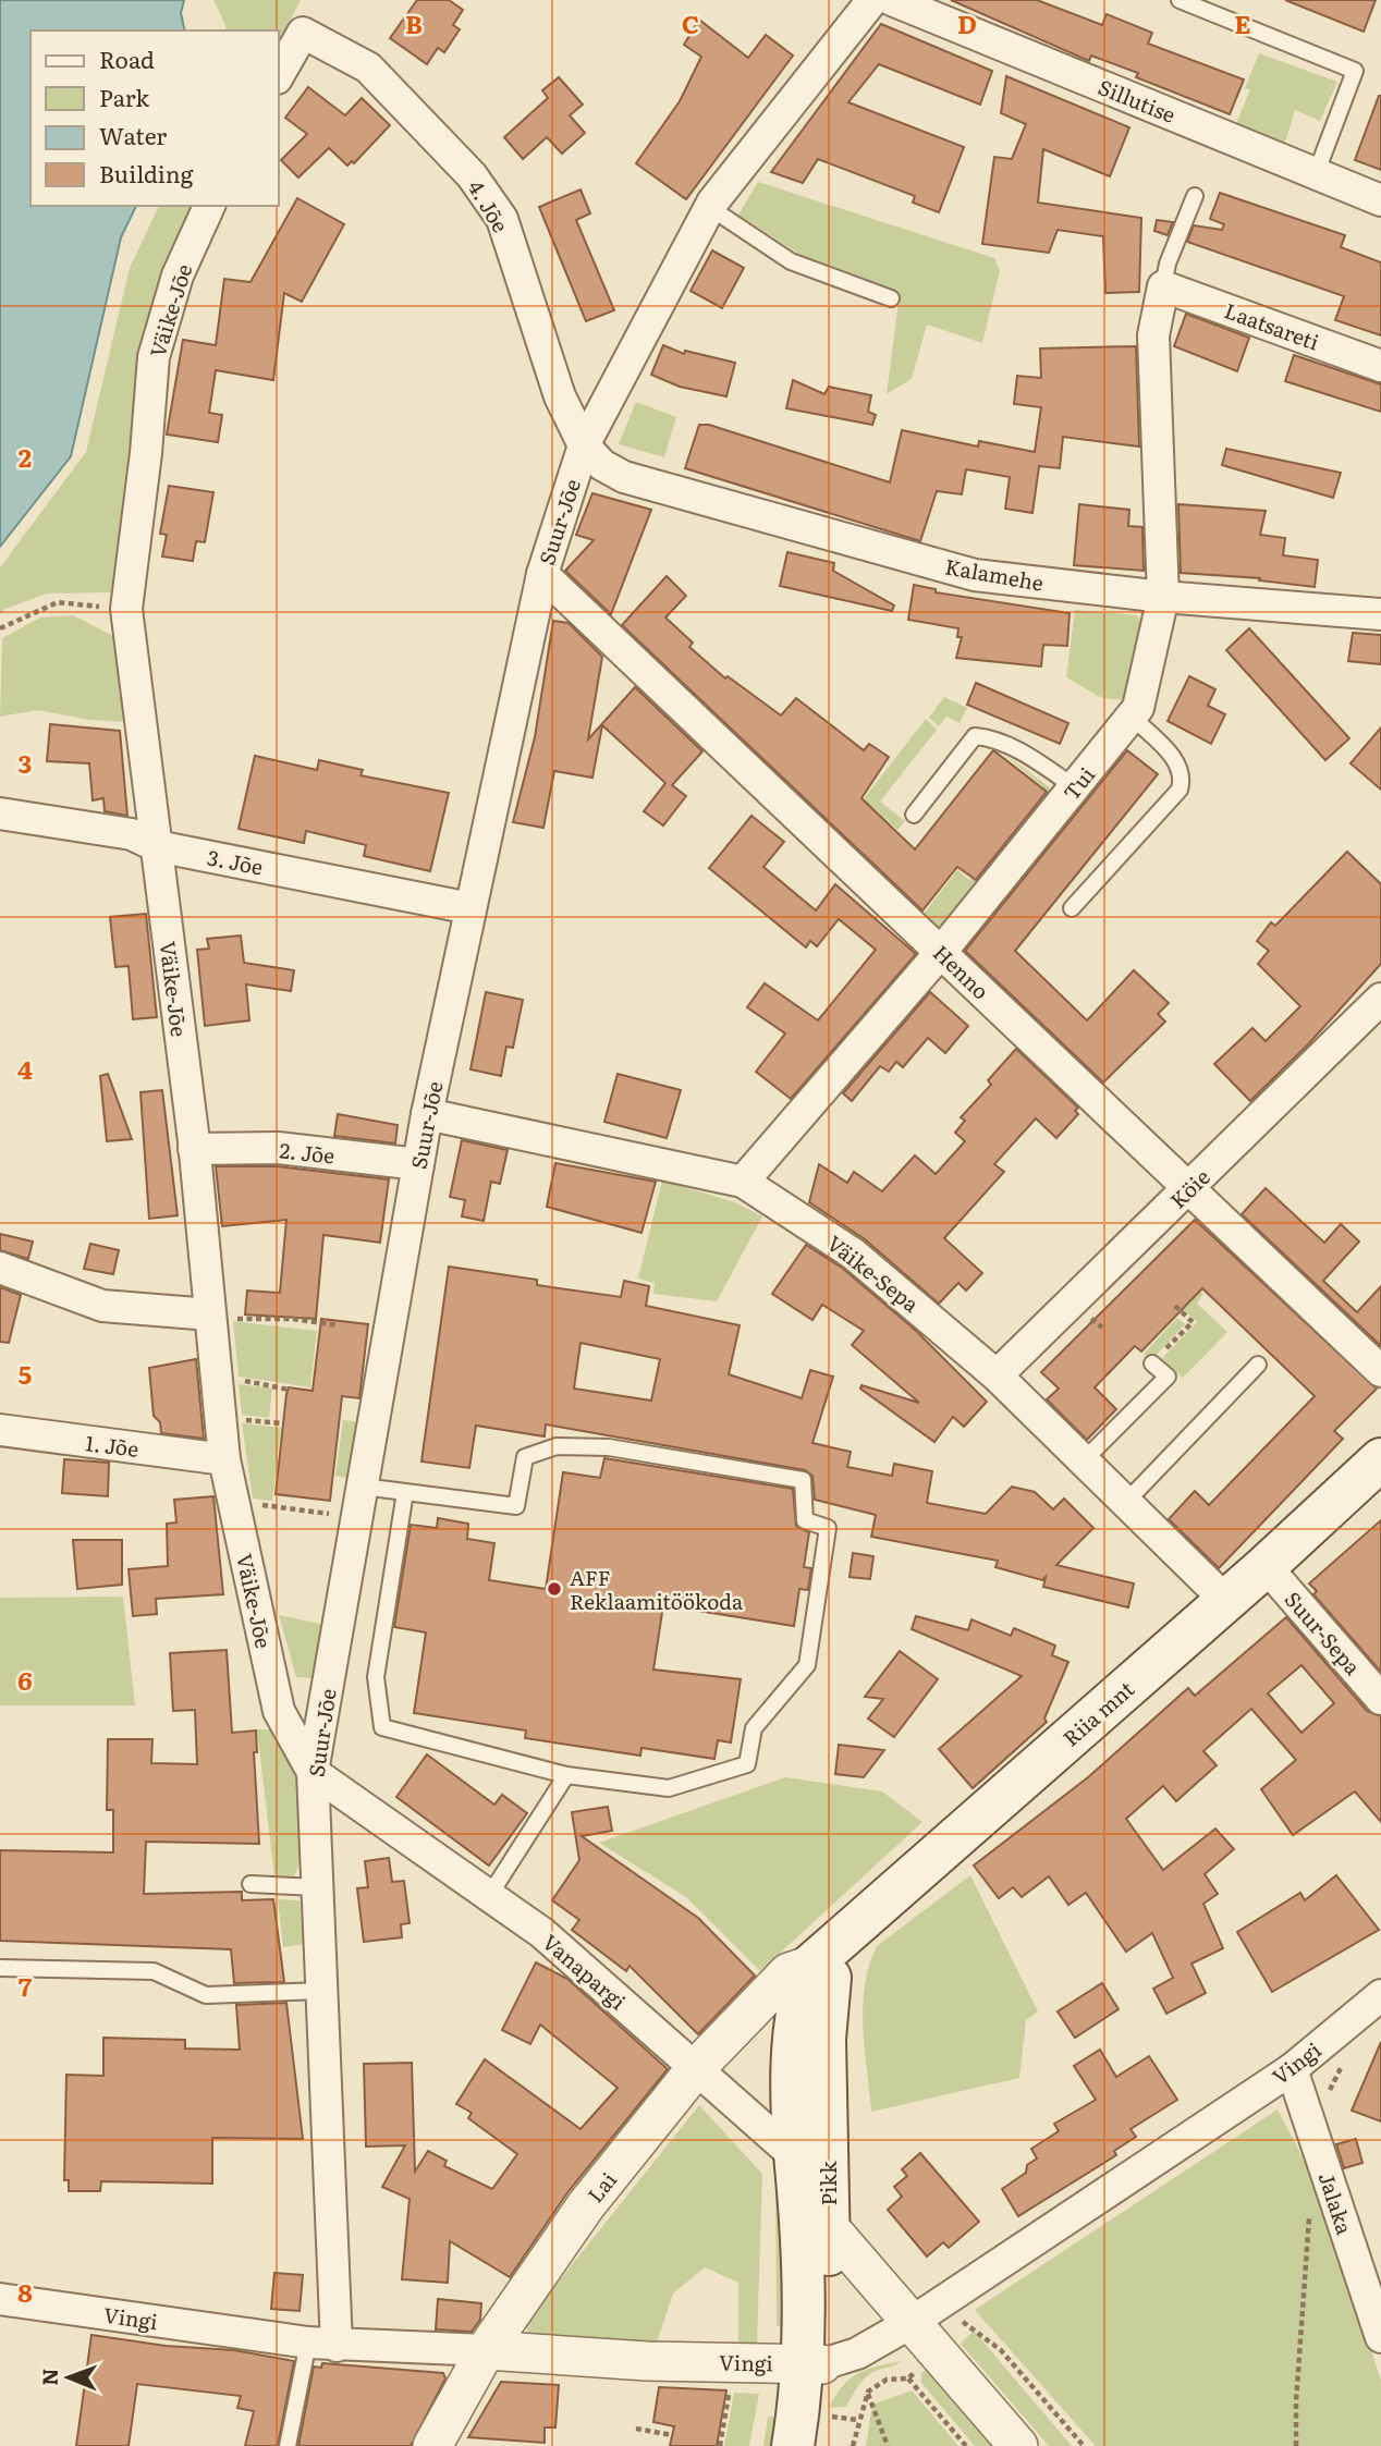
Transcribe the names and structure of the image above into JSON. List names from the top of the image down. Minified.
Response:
{"streets":{"main road":["Riia mnt","Pikk"],"street":["Sillutise","4. Jõe","Väike-Jõe","Laatsareti","Suur-Jõe","Kalamehe","Tui","3. Jõe","Henno","2. Jõe","Köie","Väike-Sepa","1. Jõe","Suur-Sepa","Vanapargi","Vingi","Lai","Jalaka"]},"crossings":[["4. Jõe","Suur-Jõe"],["4. Jõe","Kalamehe"],["Väike-Jõe","Suur-Jõe"],["Väike-Jõe","3. Jõe"],["Väike-Jõe","2. Jõe"],["Väike-Jõe","1. Jõe"],["Väike-Jõe","Vanapargi"],["Laatsareti","Tui"],["Suur-Jõe","Kalamehe"],["Suur-Jõe","3. Jõe"],["Suur-Jõe","Henno"],["Suur-Jõe","2. Jõe"],["Suur-Jõe","Väike-Sepa"],["Suur-Jõe","Vanapargi"],["Suur-Jõe","Vingi"],["Kalamehe","Tui"],["Tui","Henno"],["Tui","Väike-Sepa"],["Henno","Köie"],["Köie","Väike-Sepa"],["Väike-Sepa","Riia mnt"],["Suur-Sepa","Riia mnt"],["Riia mnt","Pikk"],["Riia mnt","Lai"],["Vanapargi","Pikk"],["Vanapargi","Lai"],["Vingi","Pikk"],["Vingi","Lai"],["Vingi","Jalaka"],["Pikk","Lai"]],"places":["AFF Reklaamitöökoda"],"legend":["Road","Park","Water","Building"],"north":"left","grid":{"columns":["B","C","D","E"],"rows":["2","3","4","5","6","7","8"]}}
